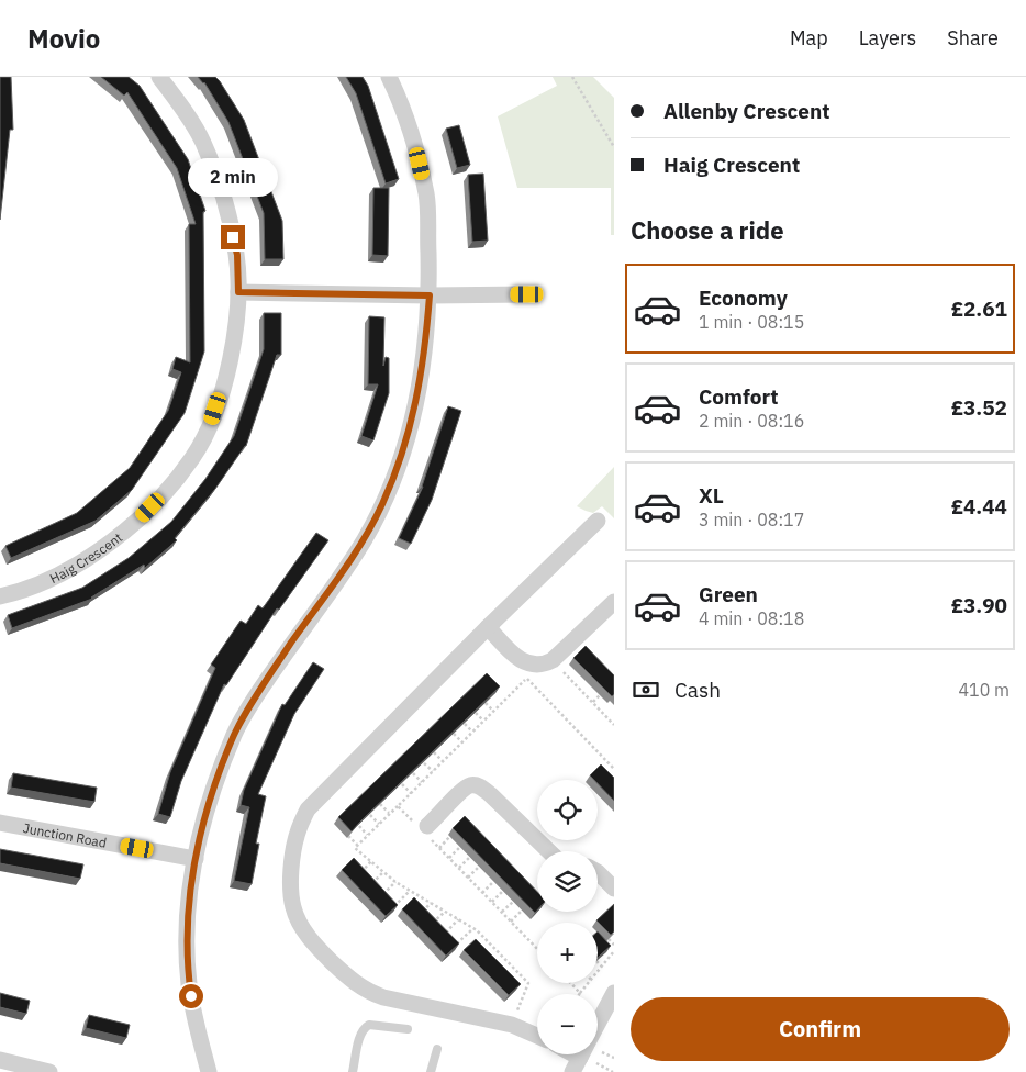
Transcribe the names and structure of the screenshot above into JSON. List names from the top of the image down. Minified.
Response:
{"streets":{"street":["Haig Crescent","Junction Road"]},"page":{"header":"Movio","nav":["Map","Layers","Share"],"banner":["Allenby Crescent","Haig Crescent"],"bubble":"2 min","heading":"Choose a ride","list":[{"name":"Economy","note":"1 min · 08:15","value":"£2.61"},{"name":"Comfort","note":"2 min · 08:16","value":"£3.52"},{"name":"XL","note":"3 min · 08:17","value":"£4.44"},{"name":"Green","note":"4 min · 08:18","value":"£3.90"}],"pay":["Cash","410 m"],"map_buttons":["+","−"],"buttons":"Confirm"}}
